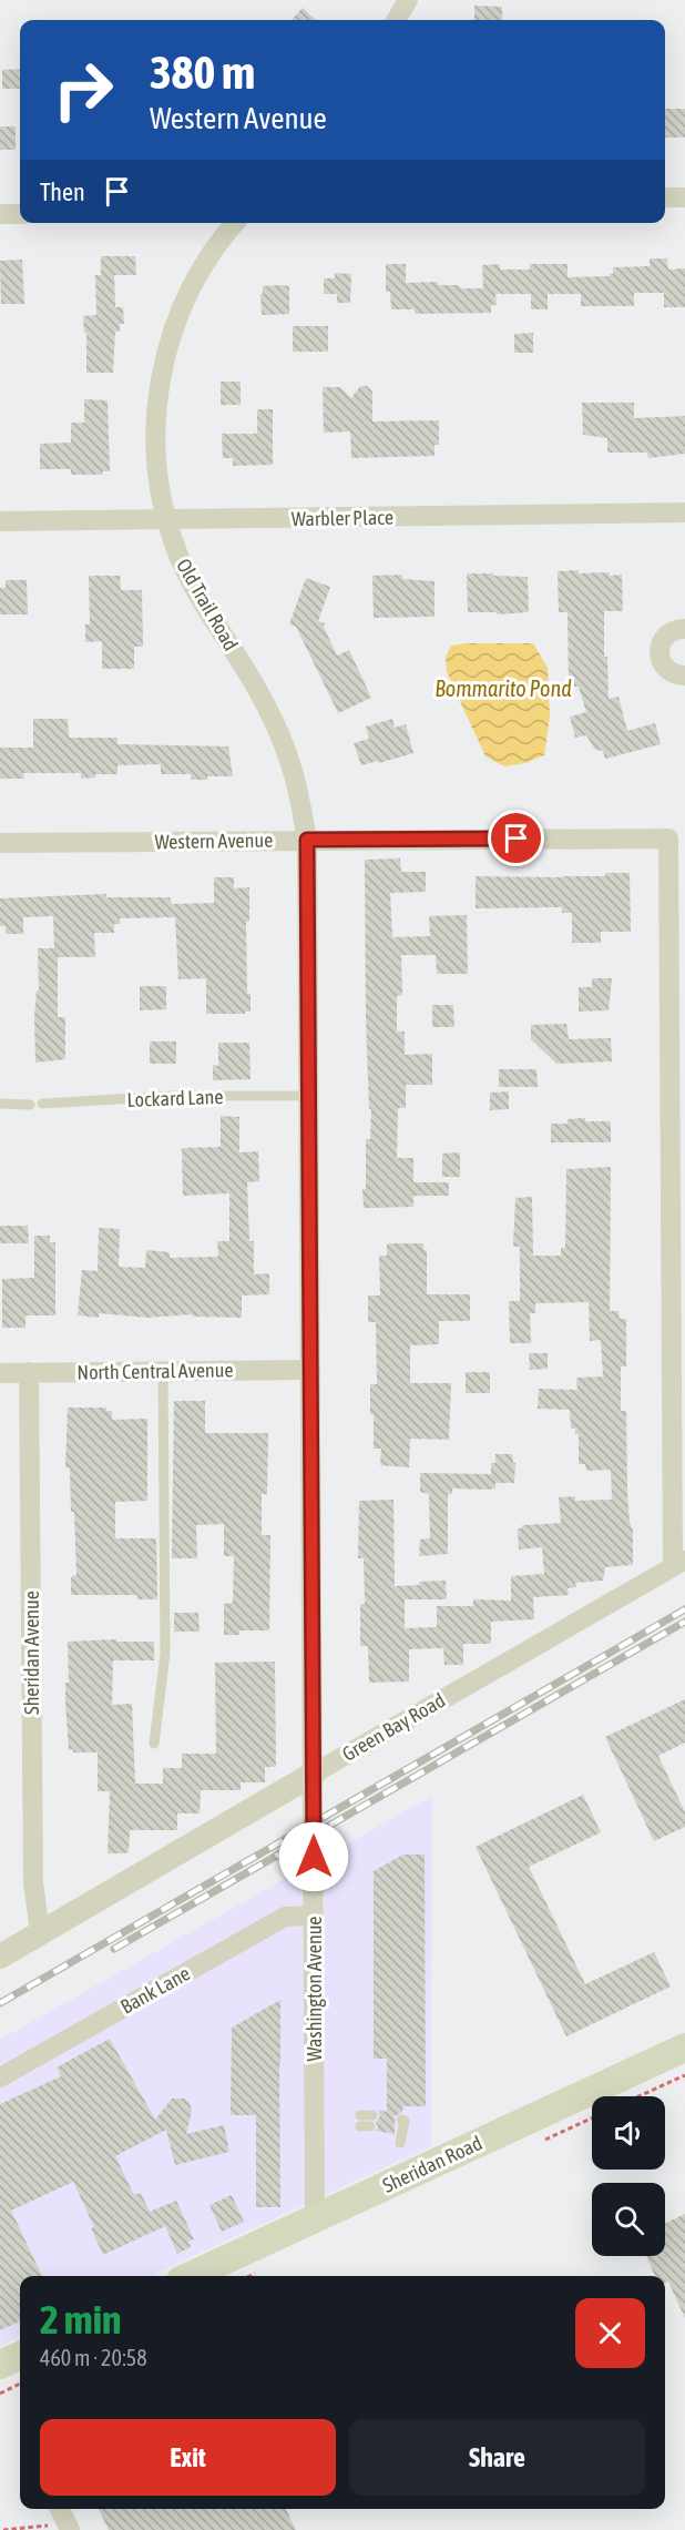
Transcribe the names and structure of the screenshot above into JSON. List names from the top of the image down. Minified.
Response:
{"streets":{"main road":["Sheridan Road"],"street":["Warbler Place","Old Trail Road","Western Avenue","North Central Avenue","Sheridan Avenue","Green Bay Road","Washington Avenue","Bank Lane"],"lane":["Lockard Lane"]},"crossings":[["Warbler Place","Old Trail Road"],["Old Trail Road","Western Avenue"],["Old Trail Road","Washington Avenue"],["Western Avenue","Green Bay Road"],["Western Avenue","Washington Avenue"],["Lockard Lane","Washington Avenue"],["North Central Avenue","Sheridan Avenue"],["North Central Avenue","Washington Avenue"],["Sheridan Avenue","Green Bay Road"],["Green Bay Road","Washington Avenue"],["Washington Avenue","Bank Lane"],["Washington Avenue","Sheridan Road"]],"water":["Bommarito Pond"],"page":{"turn":["380 m","Western Avenue"],"then":"Then","heading":["2 min","460 m · 20:58"],"buttons":["Exit","Share"]}}
